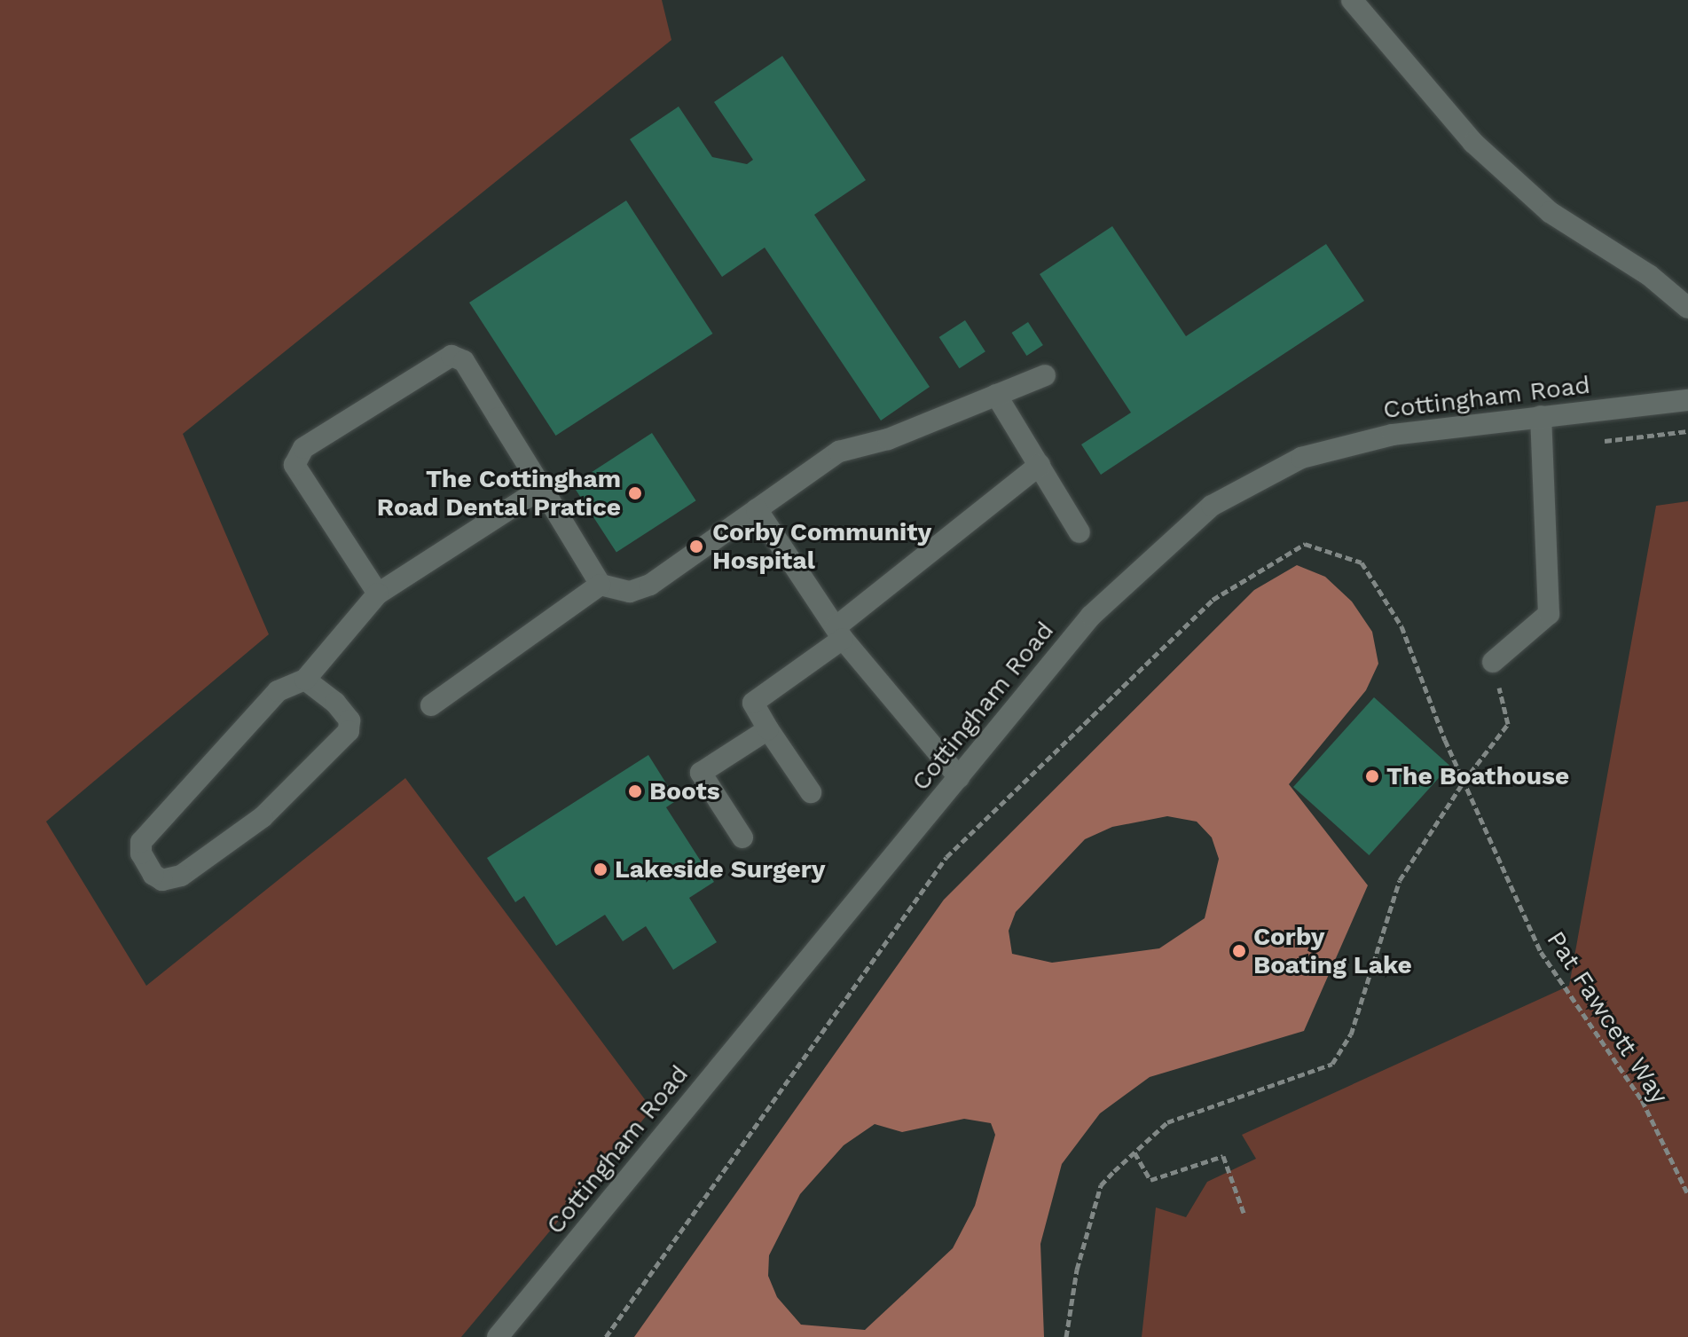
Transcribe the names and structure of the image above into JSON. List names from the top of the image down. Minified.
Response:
{"streets":{"street":["Cottingham Road"],"path":["Pat Fawcett Way"]},"places":["The Cottingham Road Dental Pratice","Corby Community Hospital","The Boathouse","Boots","Lakeside Surgery","Corby Boating Lake"]}
